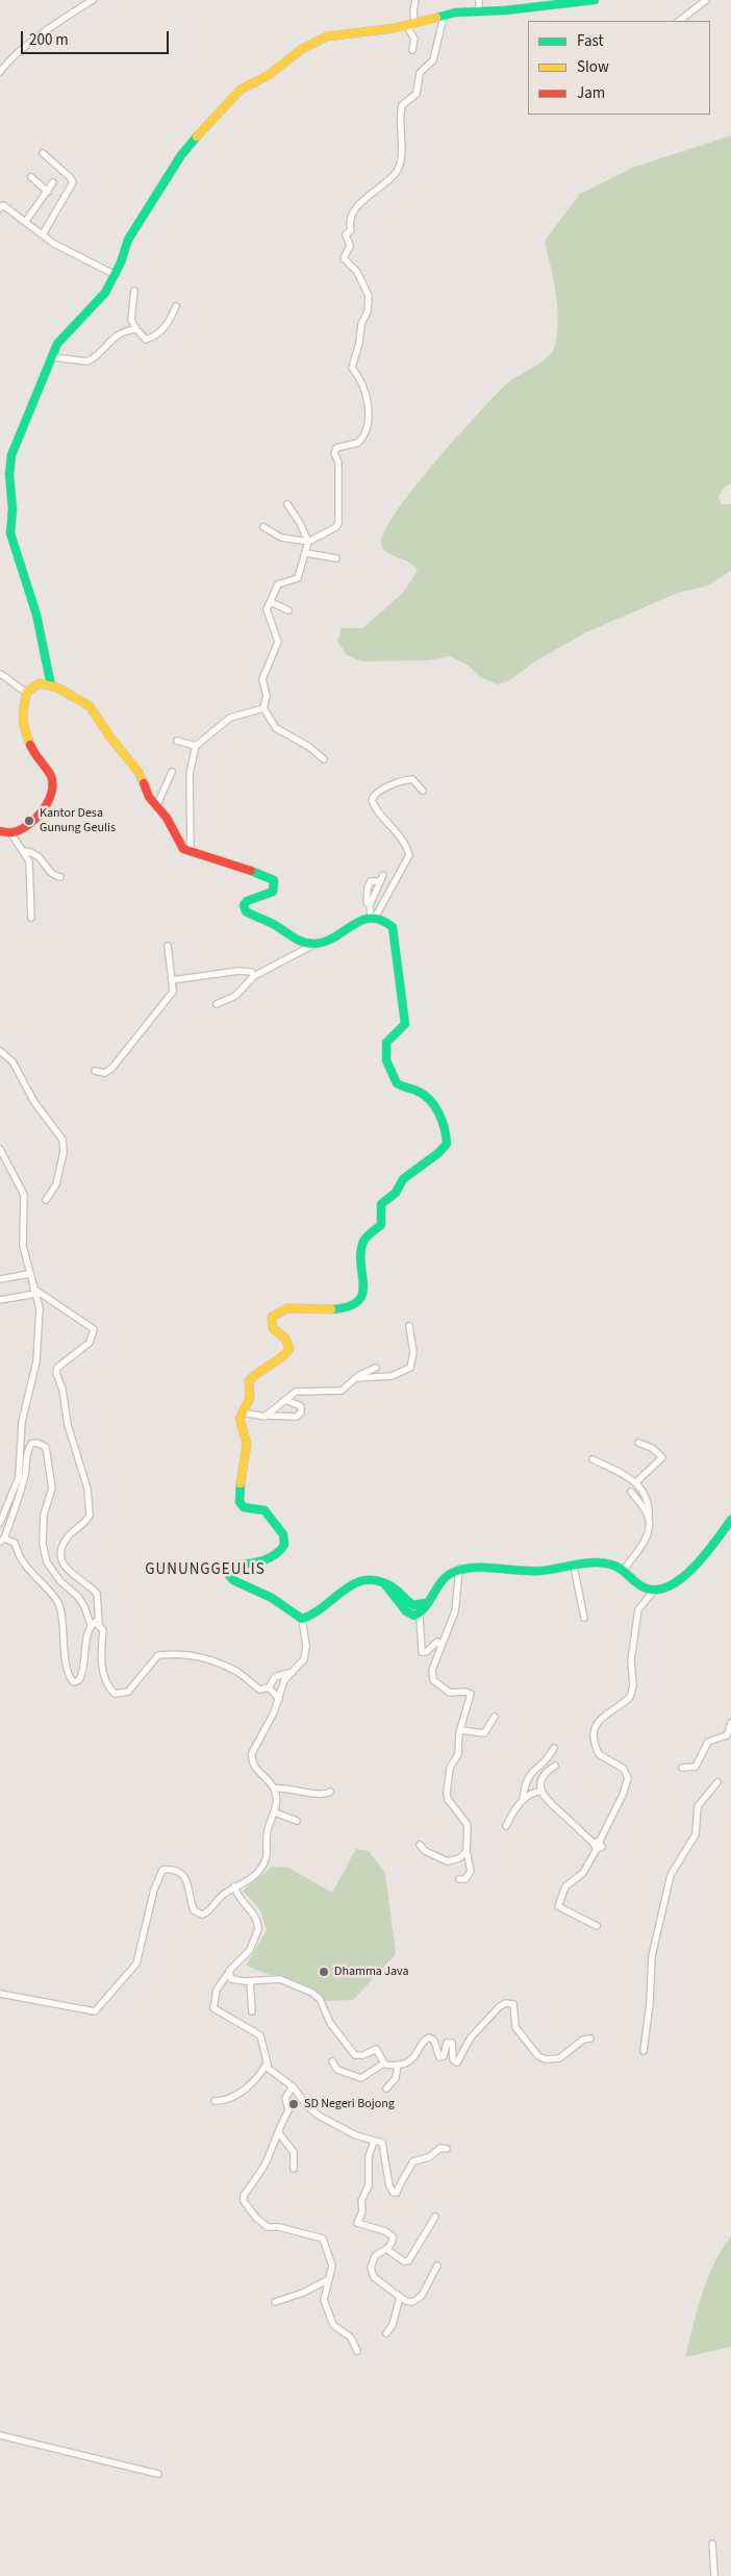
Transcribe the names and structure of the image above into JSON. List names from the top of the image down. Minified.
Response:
{"districts":["GUNUNGGEULIS"],"places":["Kantor Desa Gunung Geulis","Dhamma Java","SD Negeri Bojong"],"legend":["Fast","Slow","Jam"],"scale_bar":"200 m"}
